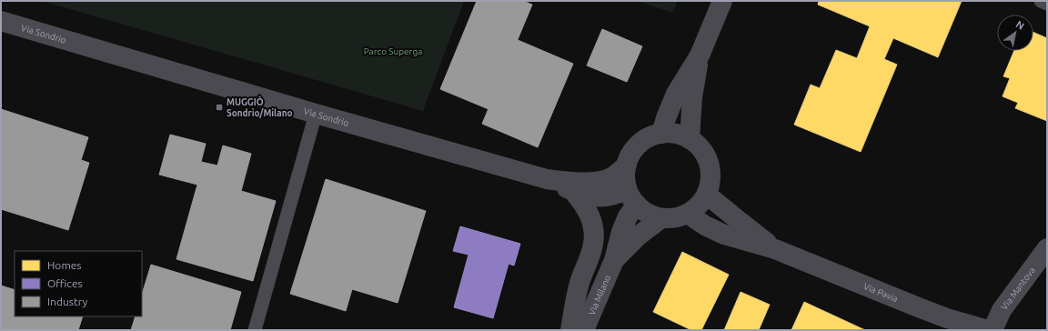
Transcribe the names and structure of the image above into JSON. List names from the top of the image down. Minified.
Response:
{"streets":{"street":["Via Sondrio","Via Mantova","Via Pavia","Via Milano"]},"parks":["Parco Superga"],"places":{"transit":["MUGGIÒ Sondrio/Milano"]},"legend":["Homes","Offices","Industry"],"north":"top right"}
